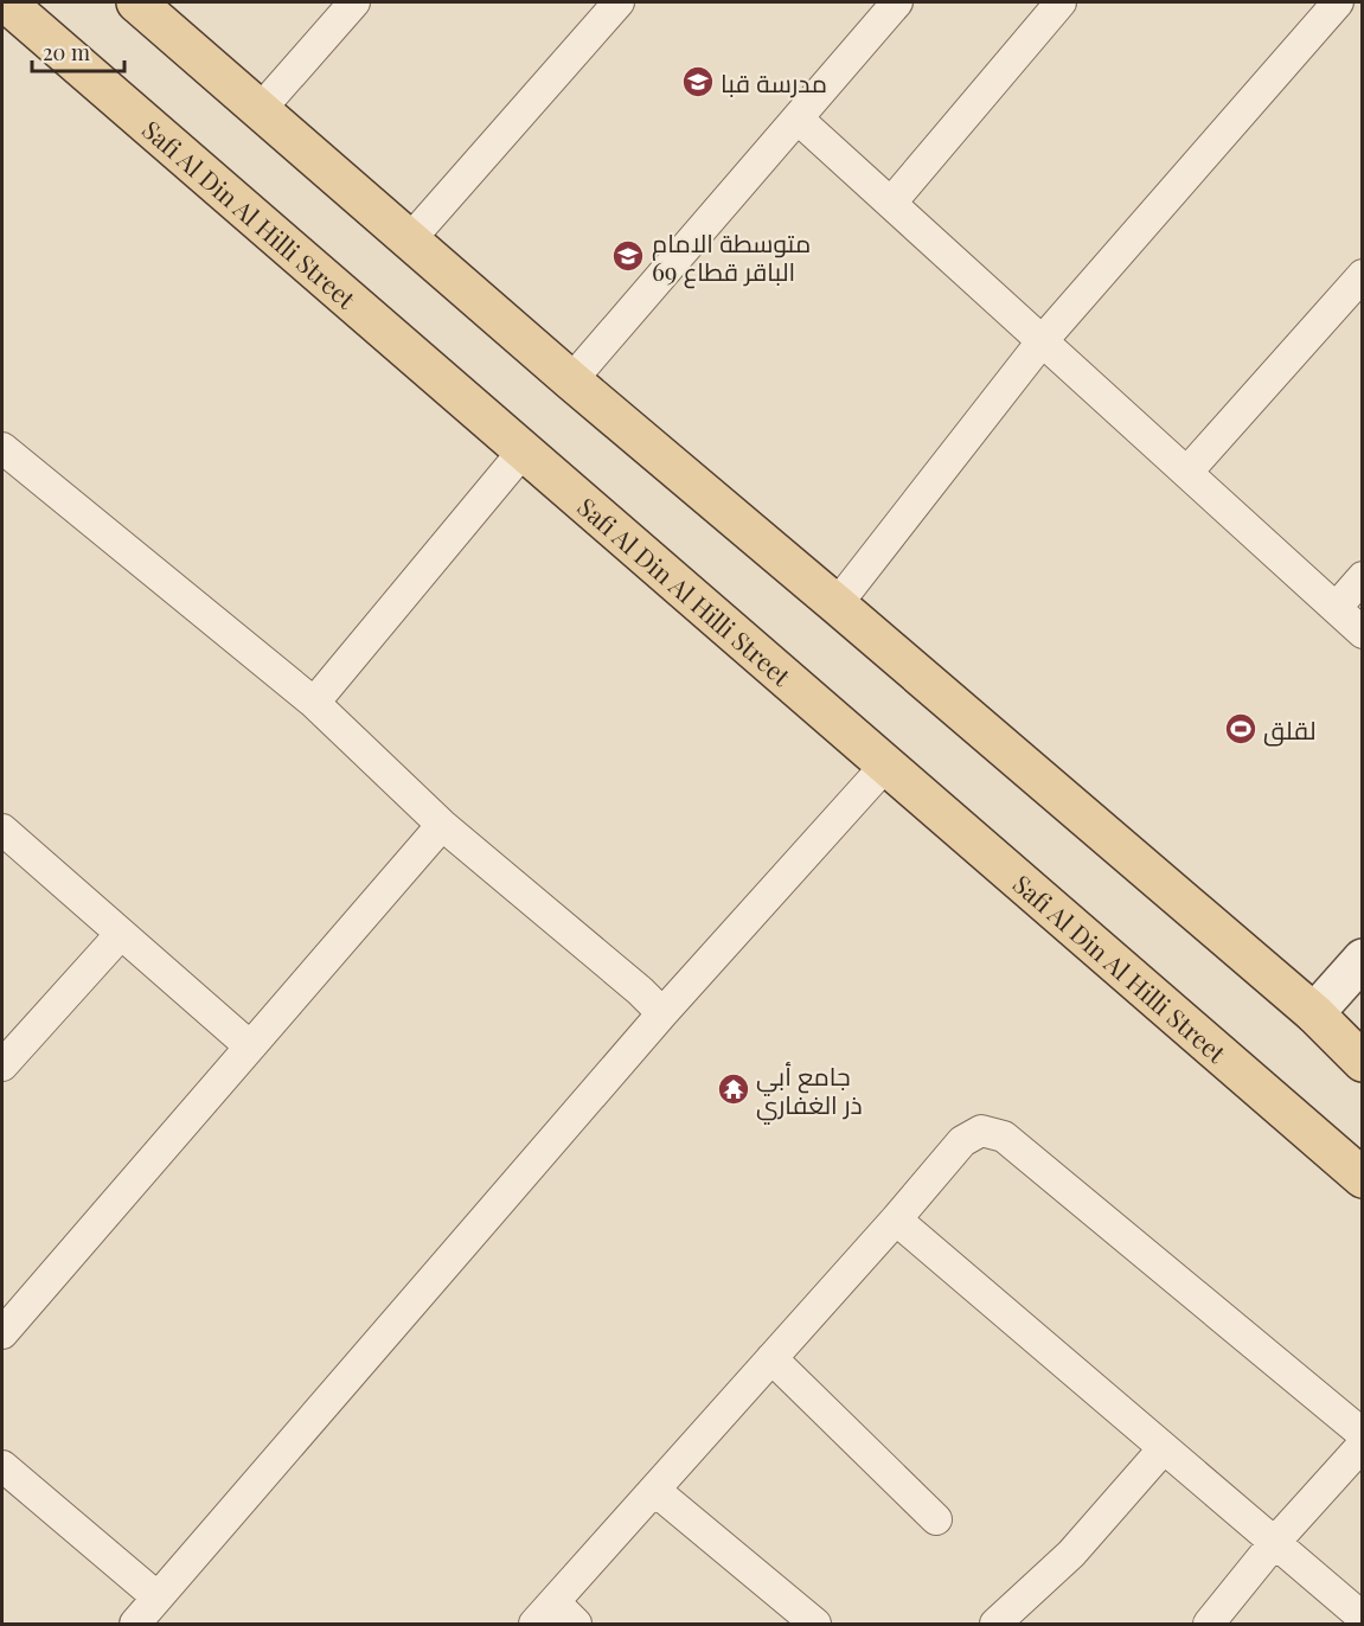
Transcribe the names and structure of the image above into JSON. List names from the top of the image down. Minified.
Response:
{"streets":{"main road":["Safi Al Din Al Hilli Street"]},"places":{"school or university":["مدرسة قبا","متوسطة الامام الباقر قطاع 69"],"sports":["لقلق"],"temple":["جامع أبي ذر الغفاري"]},"scale_bar":"20 m"}
